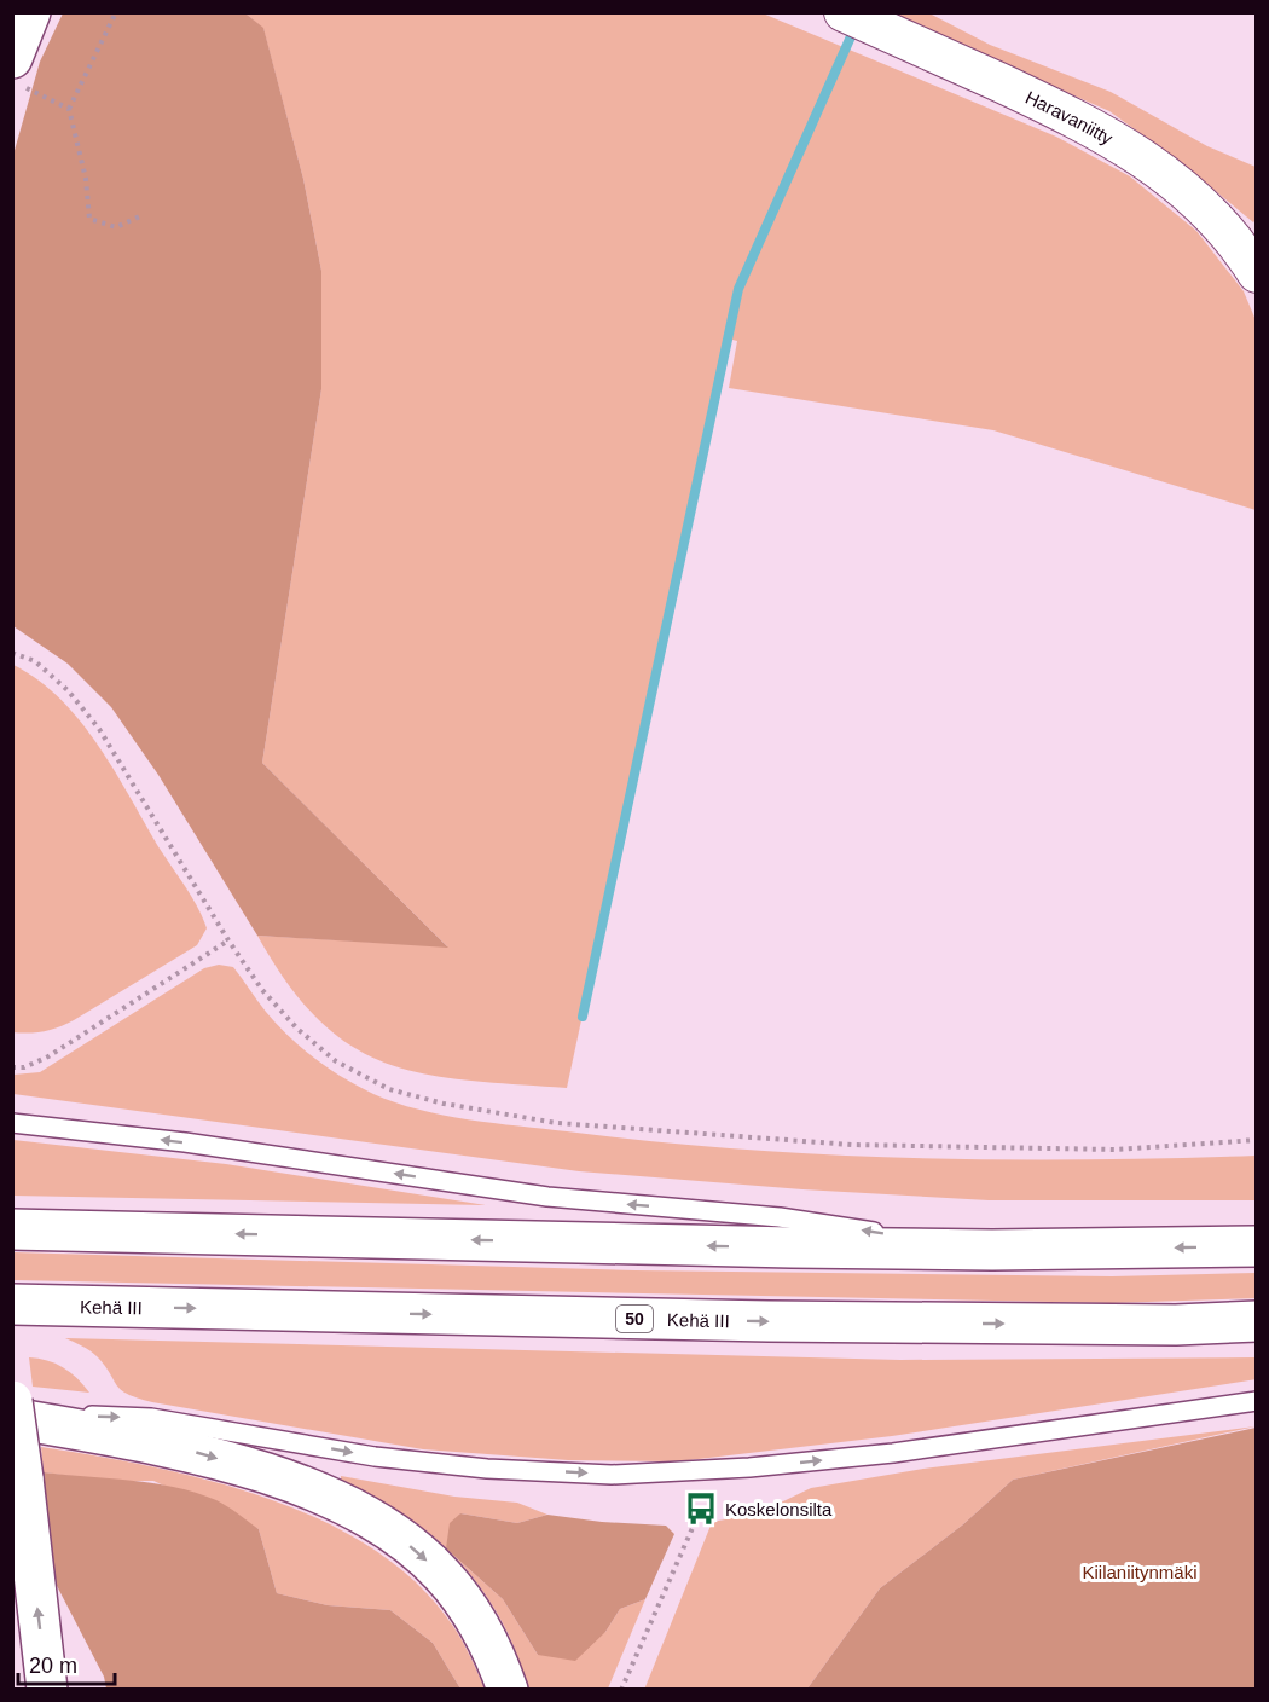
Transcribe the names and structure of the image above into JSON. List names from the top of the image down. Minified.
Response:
{"streets":{"main road":["Kehä III","50"],"street":["Haravaniitty"]},"parks":["Kiilaniitynmäki"],"places":{"bus stop":["Koskelonsilta"]},"scale_bar":"20 m"}
